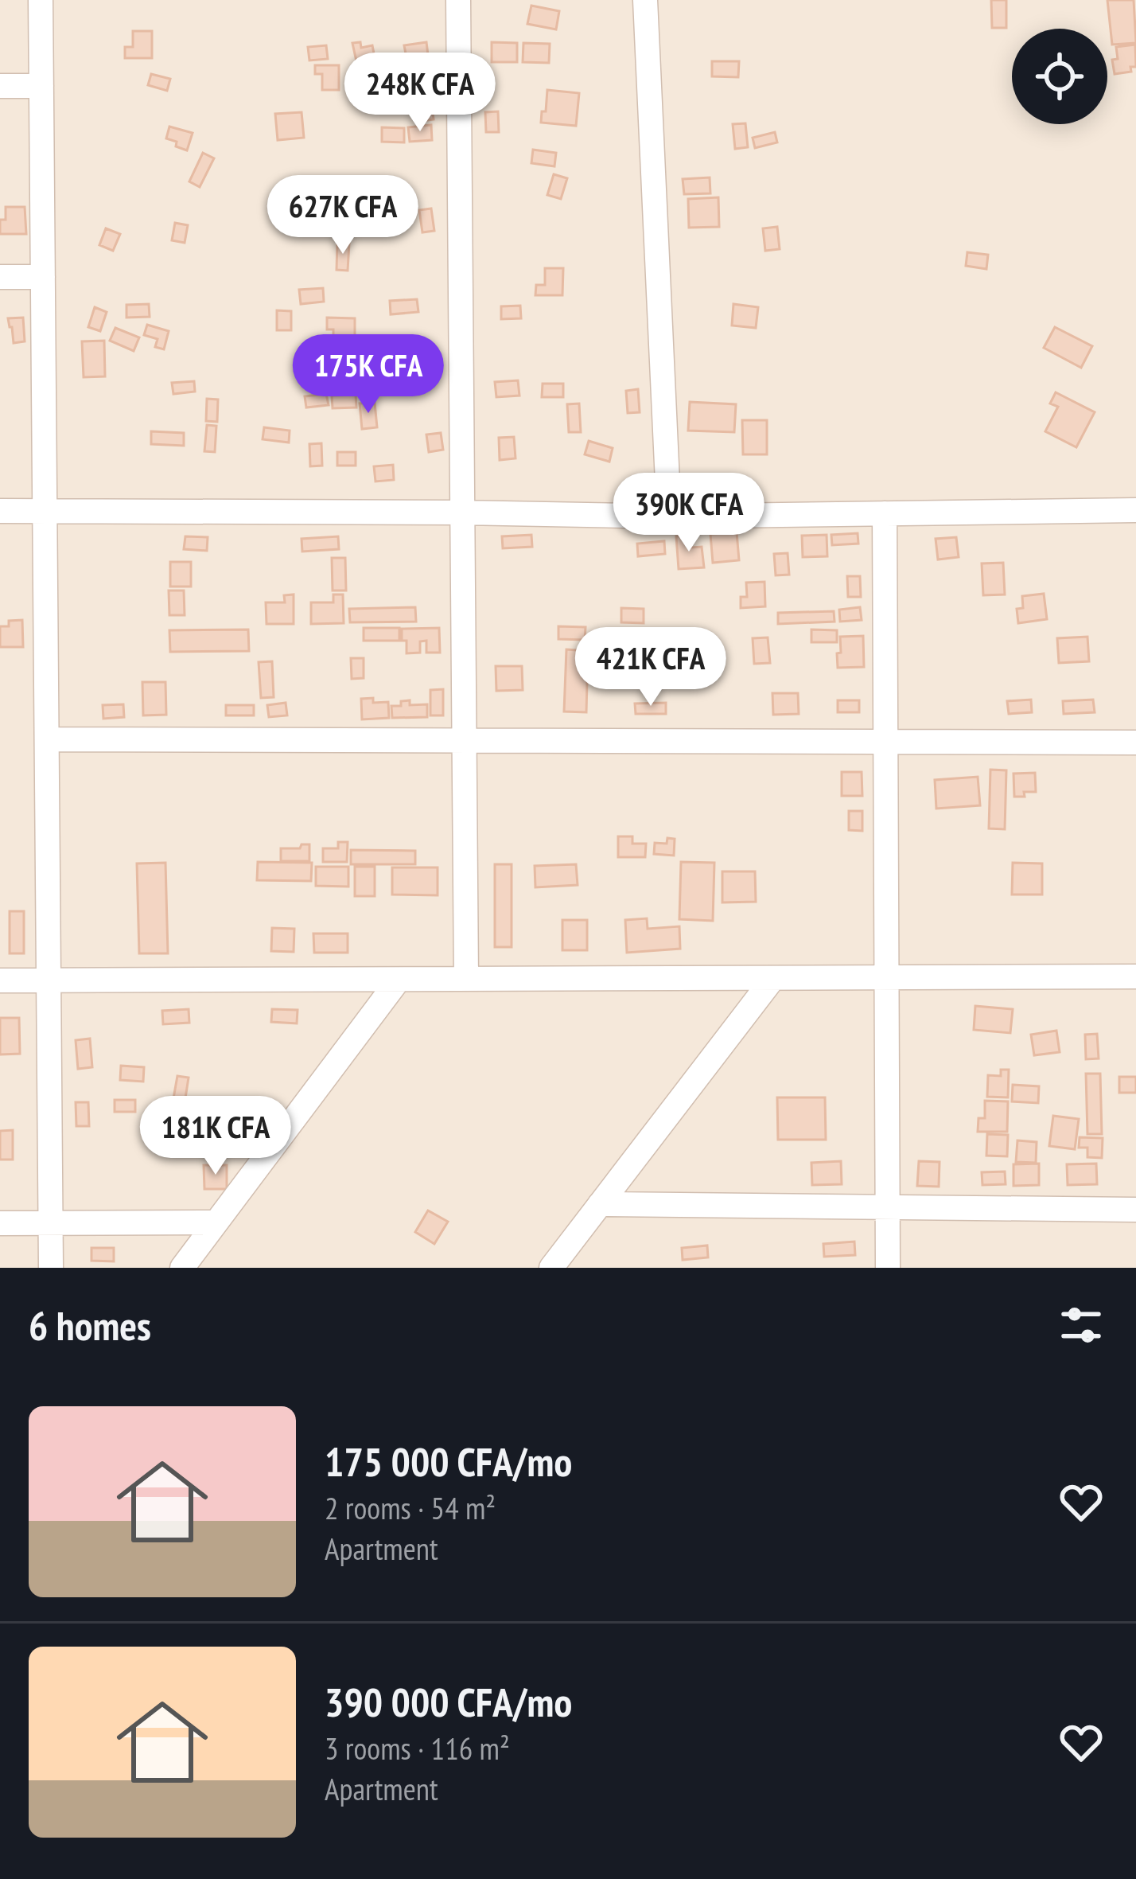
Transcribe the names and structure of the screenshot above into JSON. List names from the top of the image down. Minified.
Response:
{"page":{"price":["248K CFA","627K CFA","175K CFA","390K CFA","421K CFA","181K CFA"],"heading":"6 homes","list":[{"name":"175 000 CFA/mo","note":"2 rooms · 54 m² · Apartment"},{"name":"390 000 CFA/mo","note":"3 rooms · 116 m² · Apartment"}]}}
